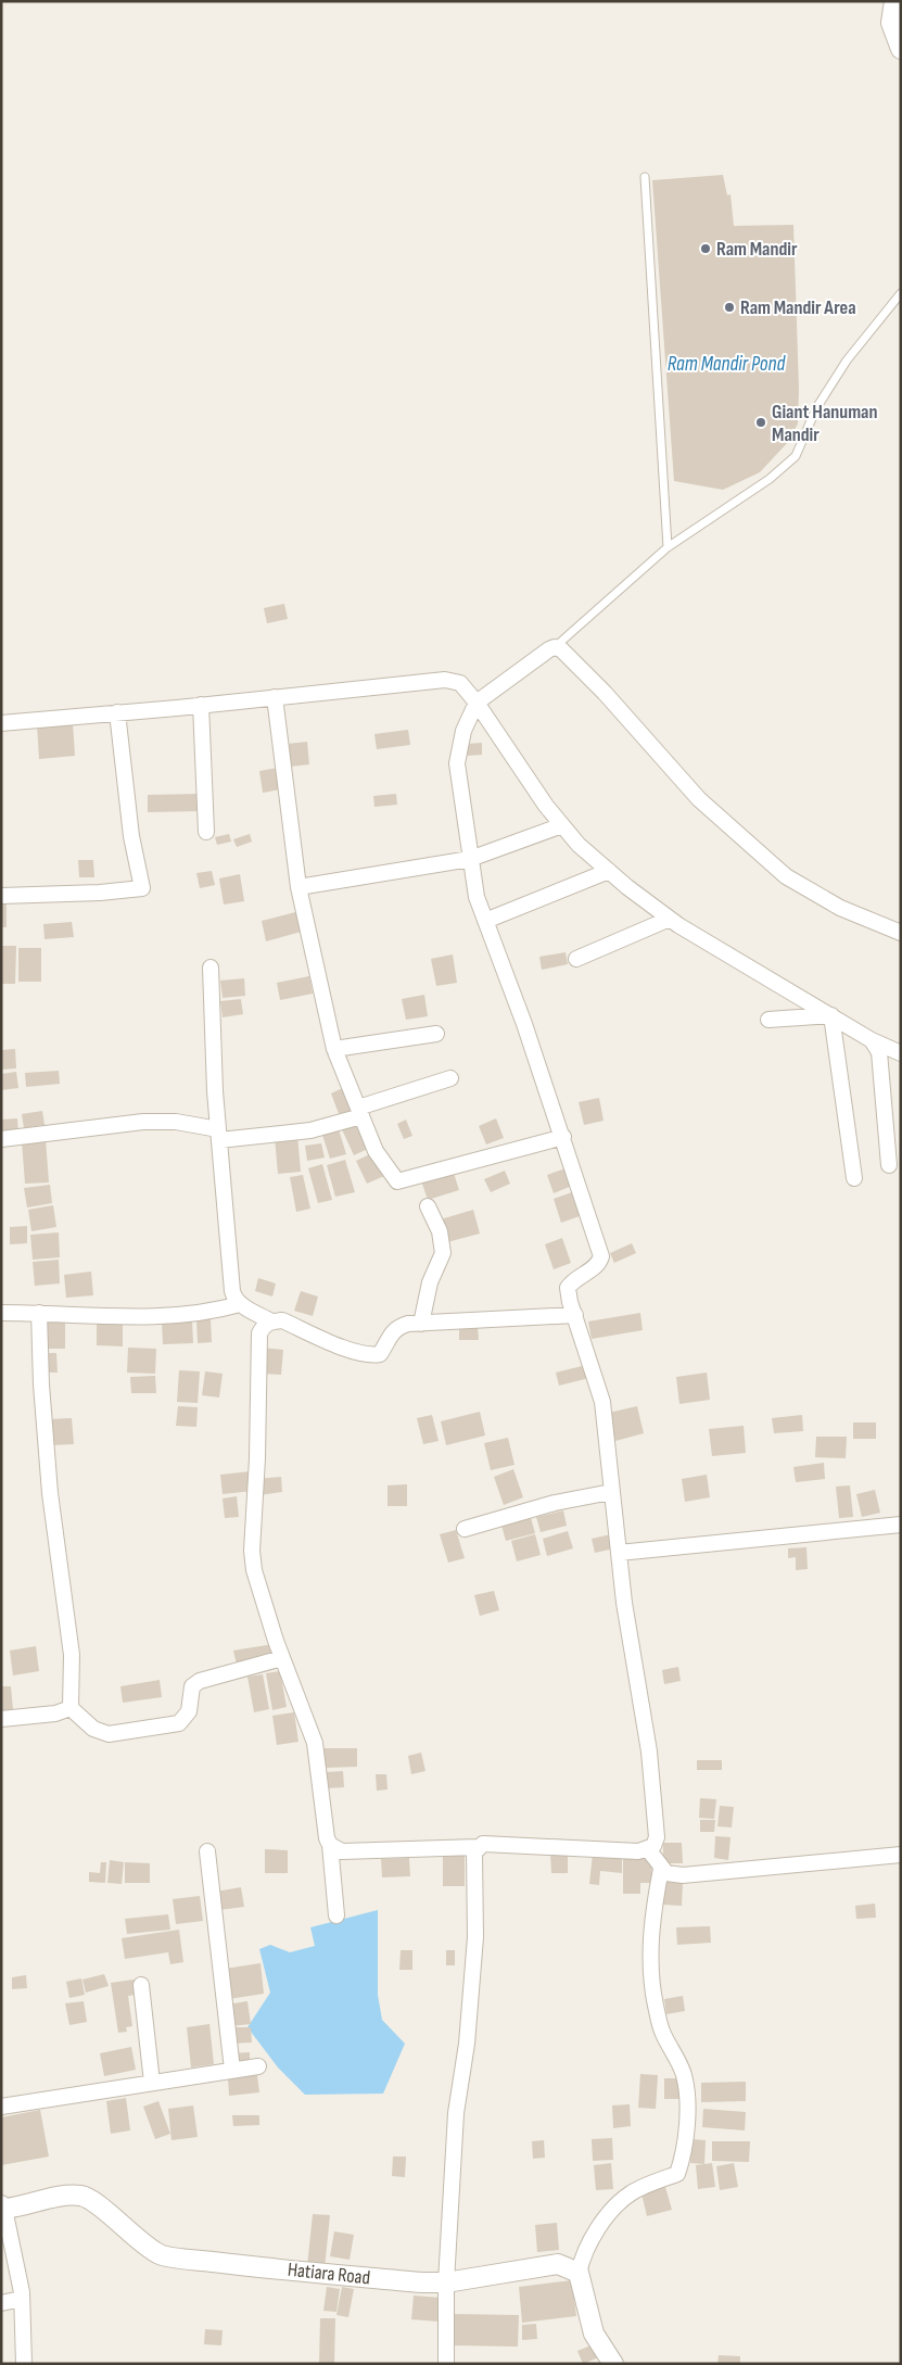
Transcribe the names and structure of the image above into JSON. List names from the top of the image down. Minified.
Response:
{"streets":{"street":["Hatiara Road"]},"water":["Ram Mandir Pond"],"places":["Ram Mandir","Ram Mandir Area","Giant Hanuman Mandir"]}
